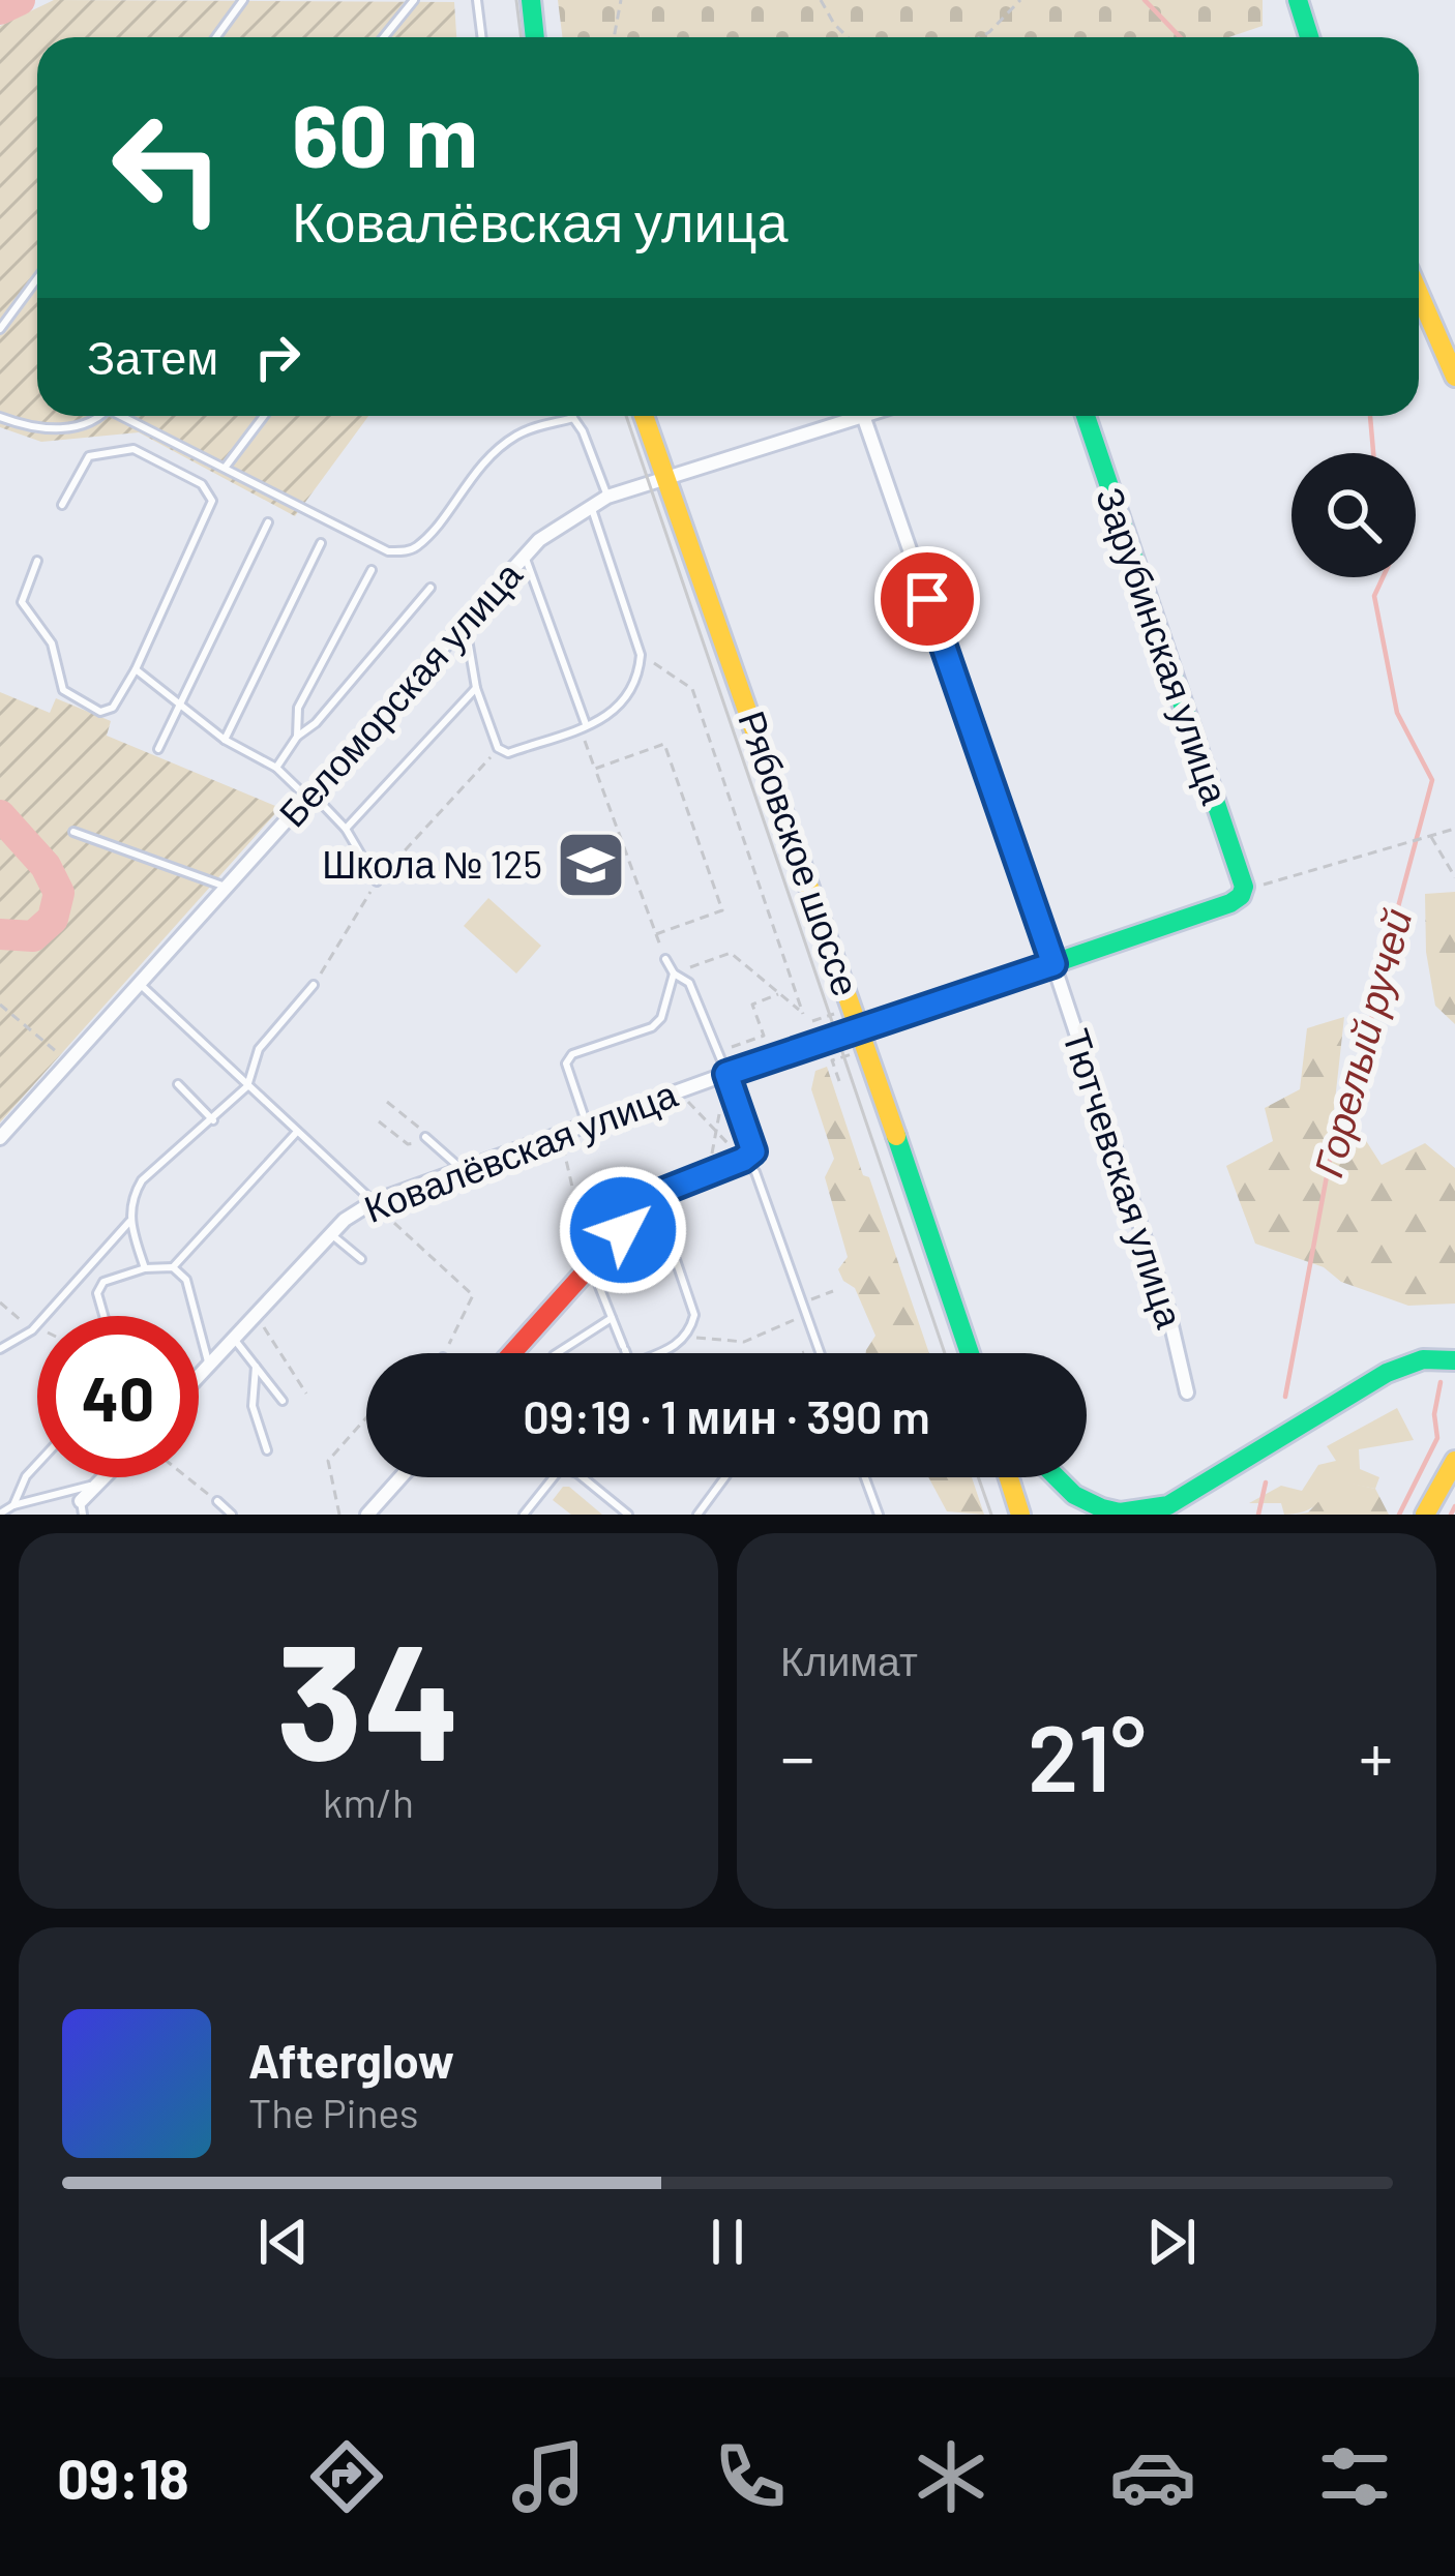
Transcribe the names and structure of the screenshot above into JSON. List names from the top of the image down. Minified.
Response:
{"streets":{"main road":["Зарубинская улица","Рябовское шоссе","Ковалёвская улица"],"street":["Беломорская улица","Тютчевская улица"]},"crossings":[["Зарубинская улица","Ковалёвская улица"],["Беломорская улица","Рябовское шоссе"],["Рябовское шоссе","Ковалёвская улица"],["Ковалёвская улица","Тютчевская улица"]],"water":["Горелый ручей"],"places":{"school or university":["Школа № 125"]},"page":{"turn":["60 m","Ковалёвская улица"],"then":"Затем","limit":"40","trip":"09:19 · 1 мин · 390 m","tile":[["34","km/h"],"Климат"],"heat":["−","21°","+"],"song":["Afterglow","The Pines"],"tabs":"09:18"}}
